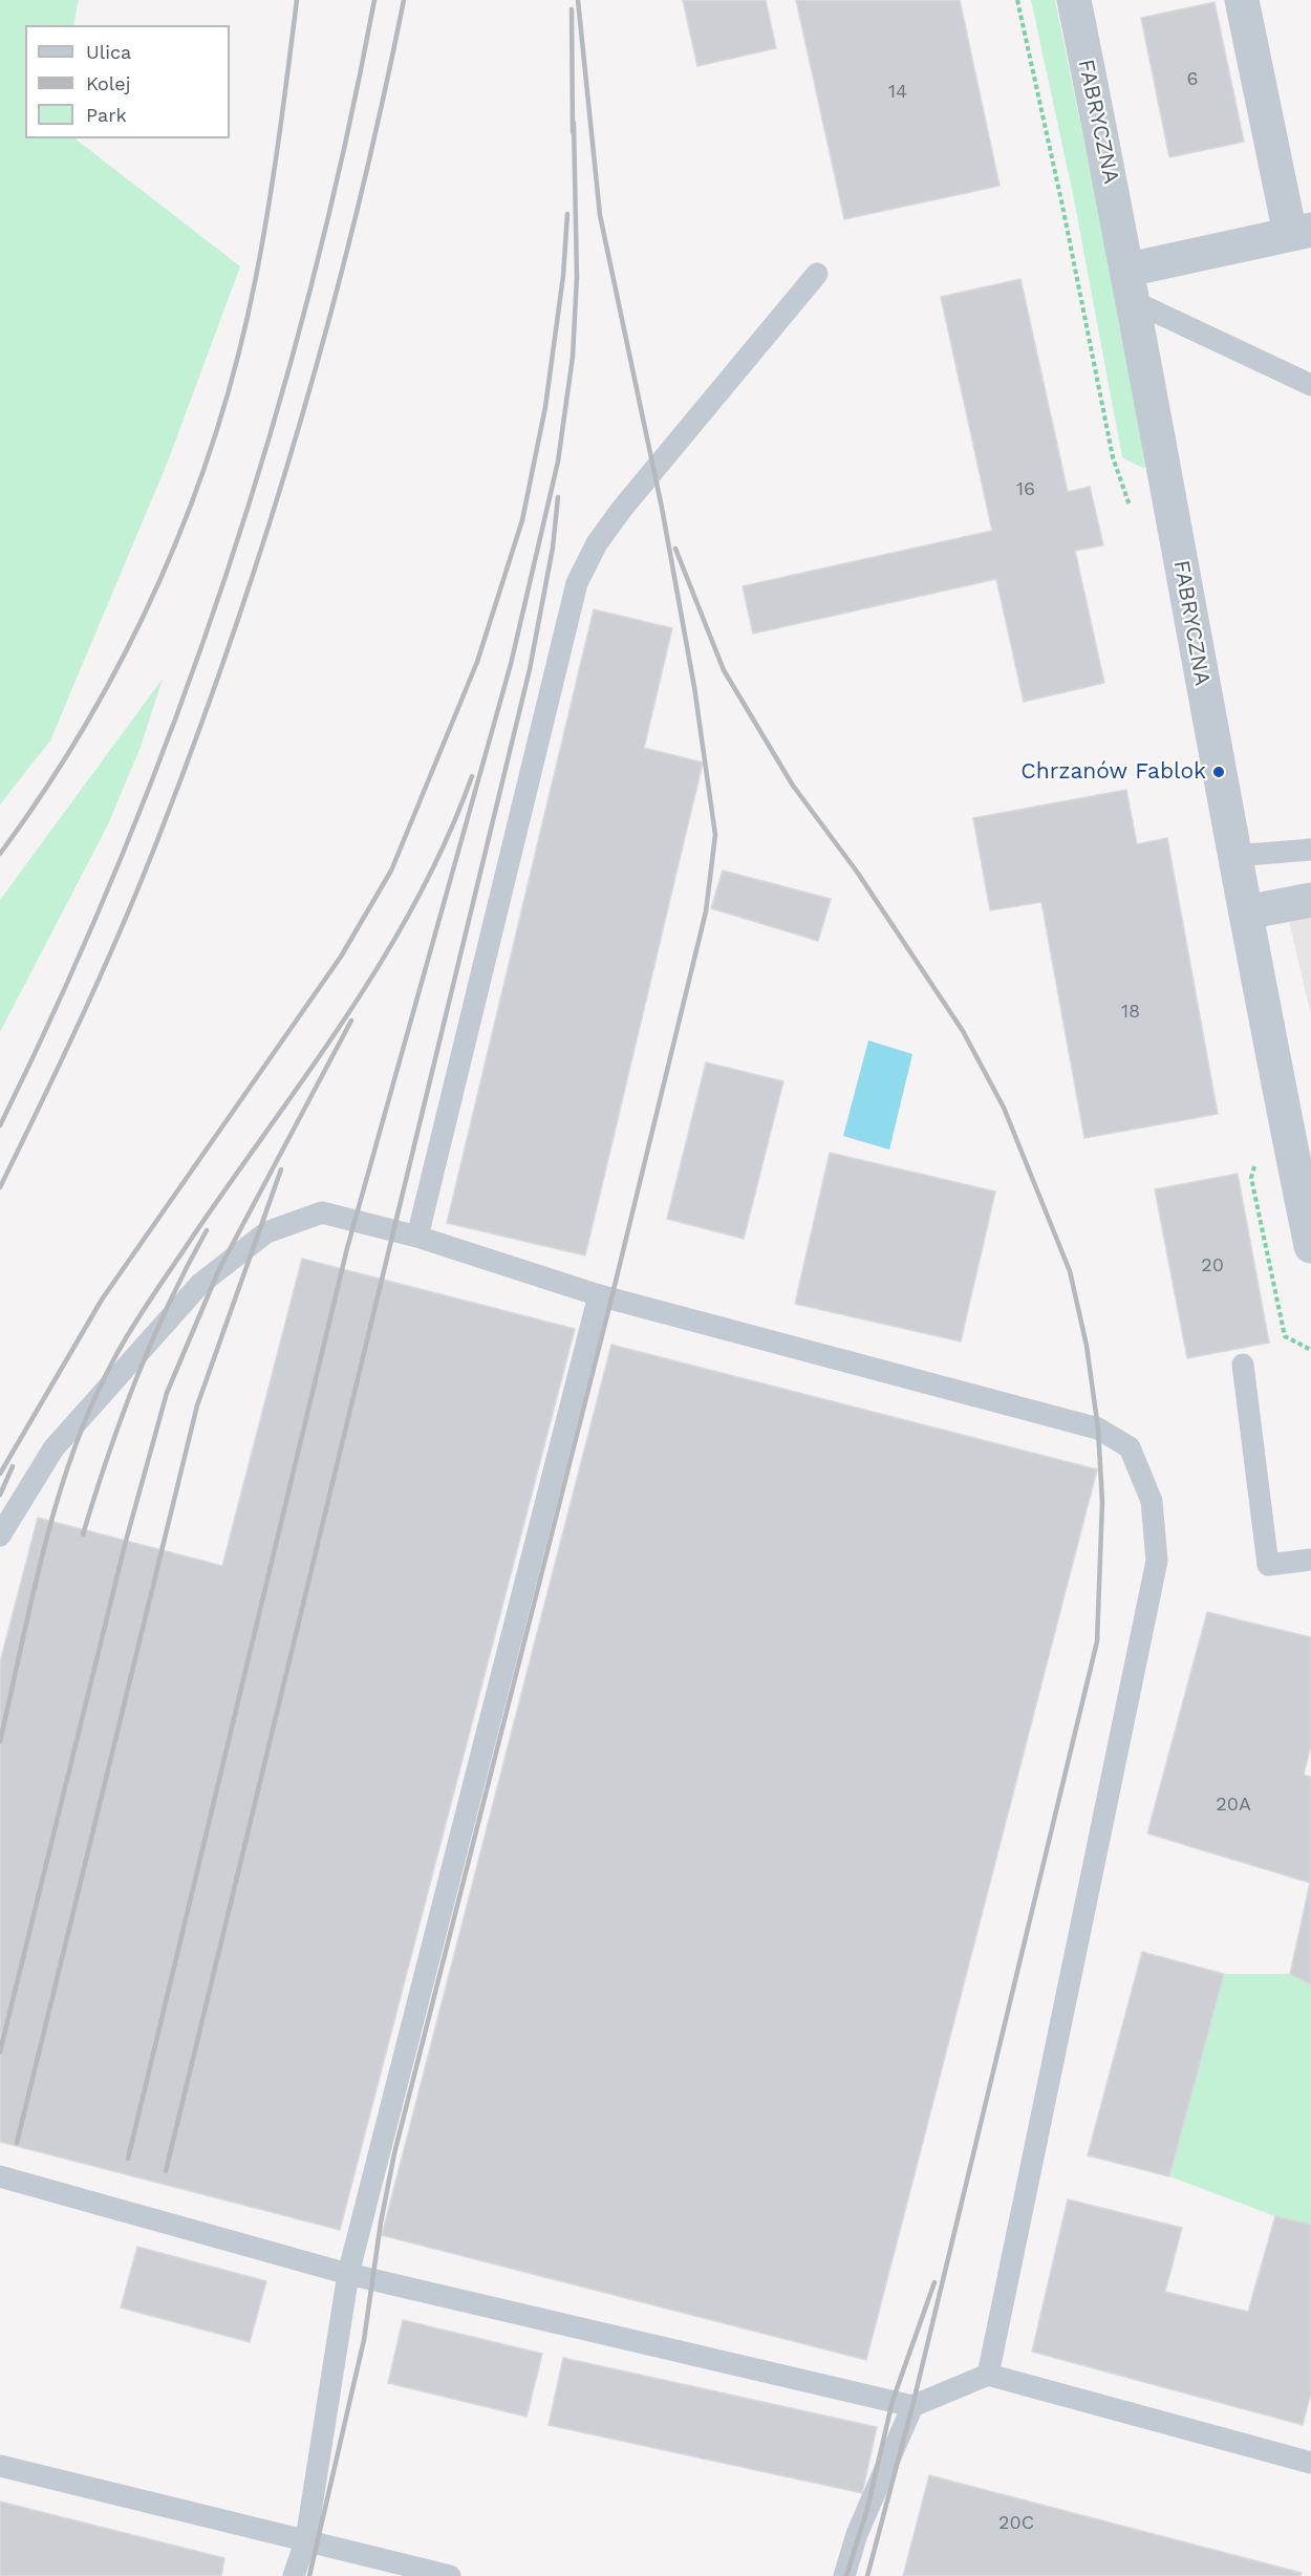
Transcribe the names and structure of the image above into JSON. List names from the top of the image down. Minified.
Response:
{"streets":{"street":["FABRYCZNA"]},"places":["Chrzanów Fablok"],"house_numbers":["6","14","16","18","20","20A","20C"],"legend":["Ulica","Kolej","Park"]}
